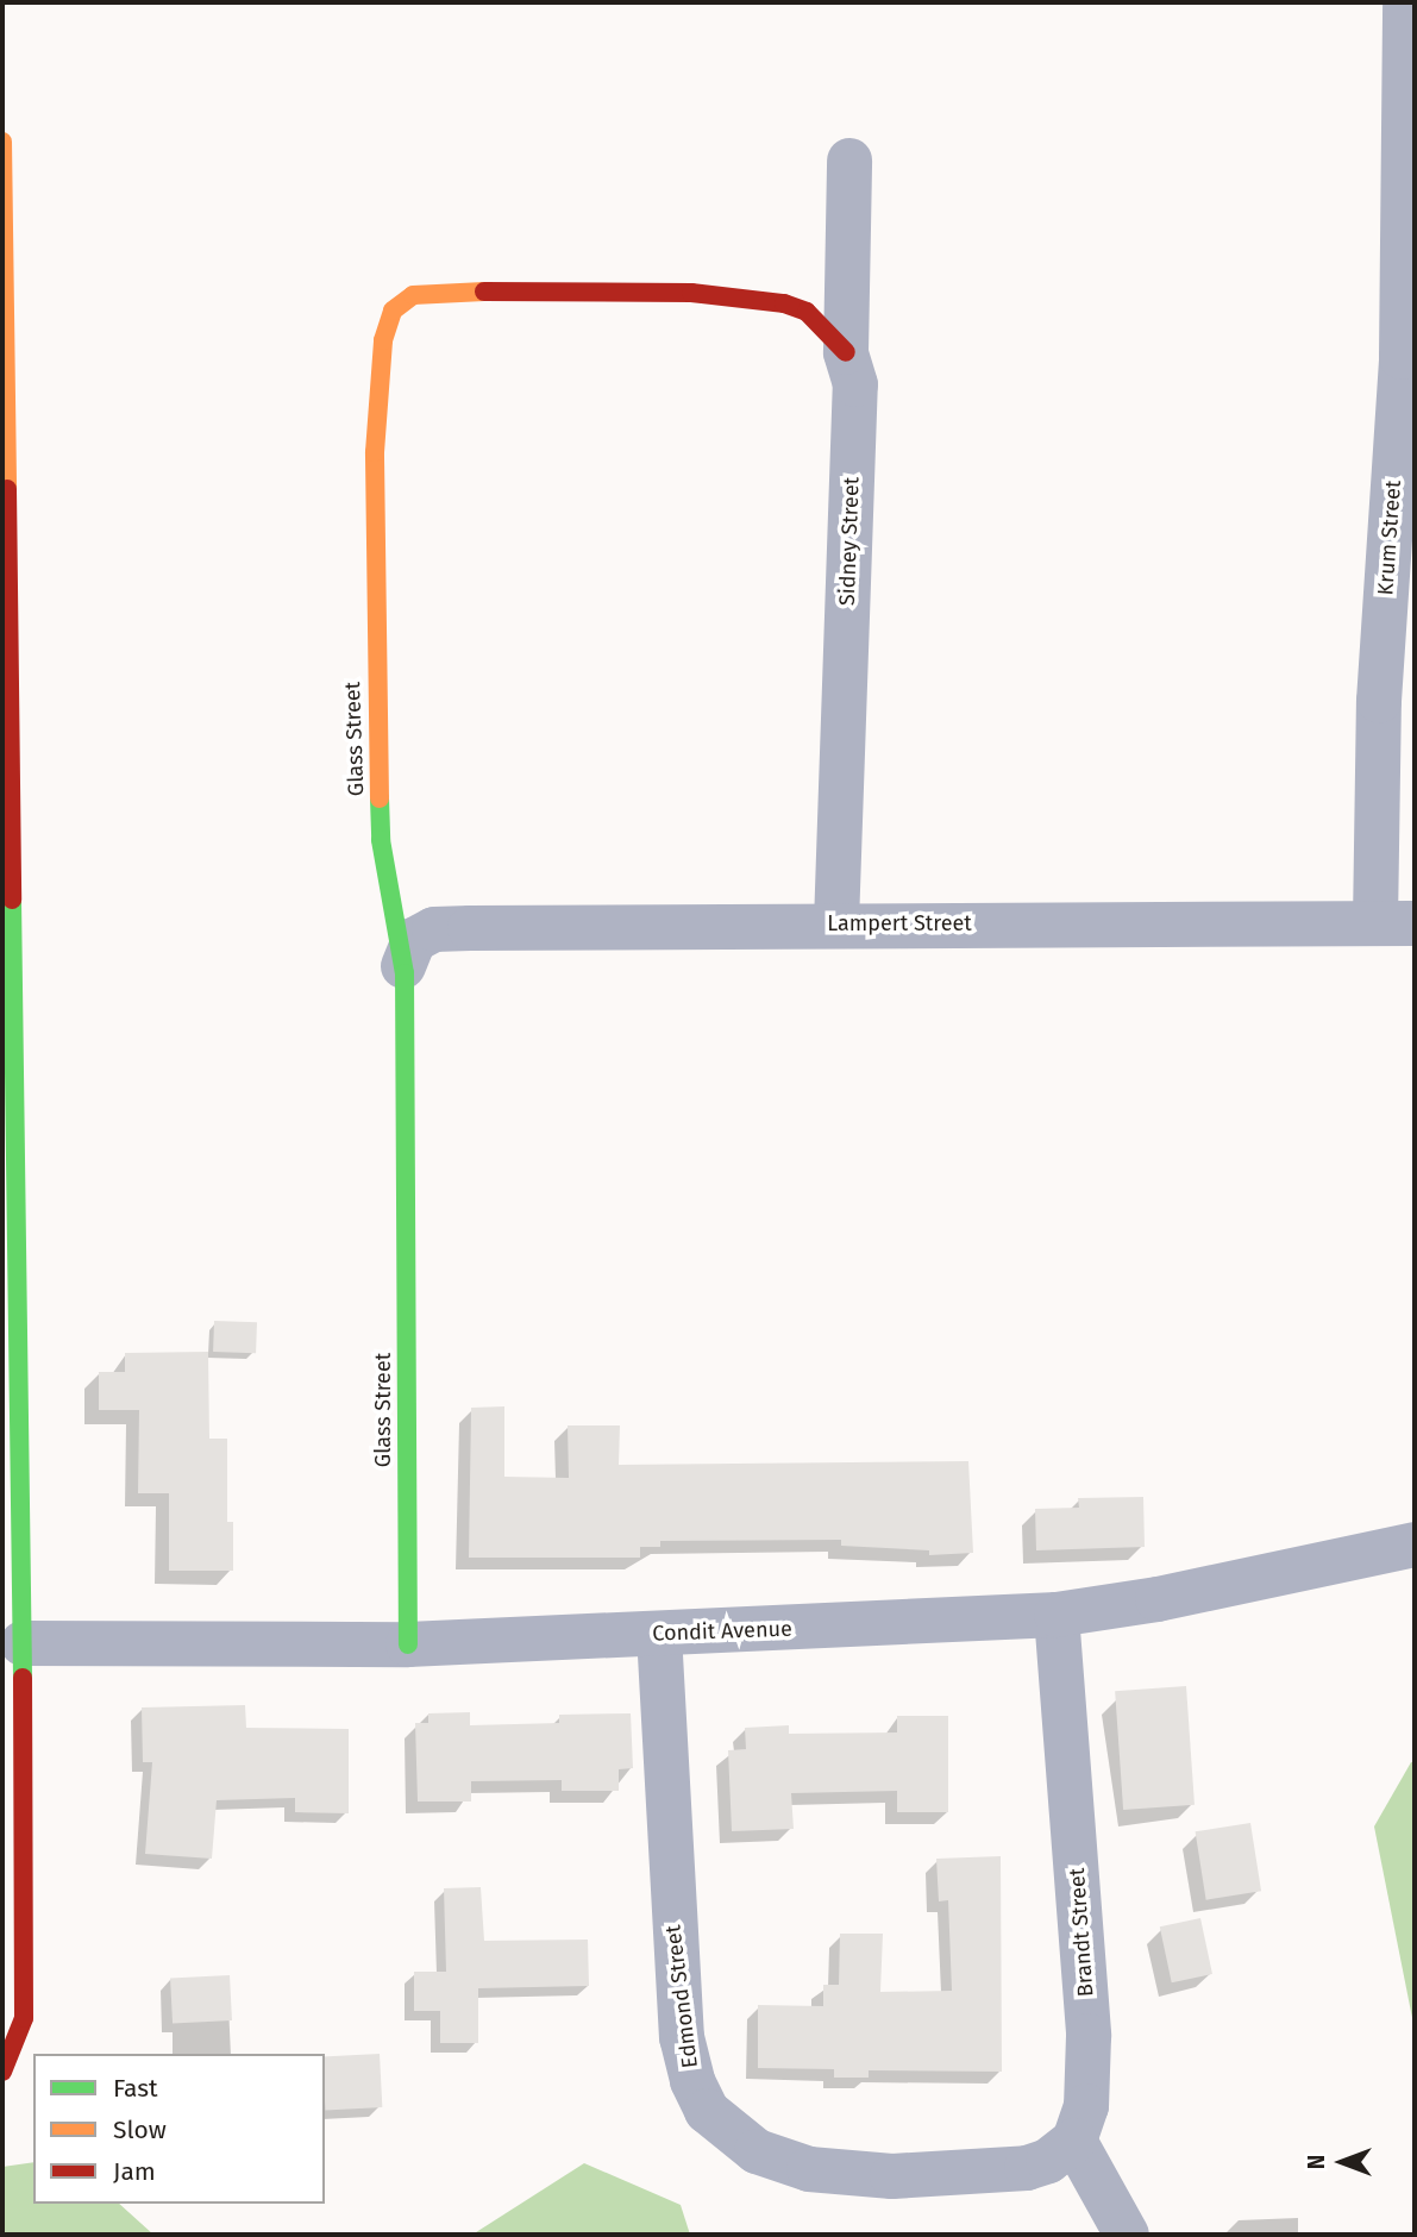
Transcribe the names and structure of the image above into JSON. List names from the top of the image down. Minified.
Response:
{"streets":{"street":["Krum Street","Sidney Street","Glass Street","Lampert Street","Condit Avenue","Brandt Street","Edmond Street"]},"crossings":[["Krum Street","Lampert Street"],["Sidney Street","Glass Street"],["Sidney Street","Lampert Street"],["Glass Street","Lampert Street"],["Glass Street","Condit Avenue"],["Condit Avenue","Brandt Street"],["Condit Avenue","Edmond Street"],["Brandt Street","Edmond Street"]],"legend":["Fast","Slow","Jam"],"north":"left"}
